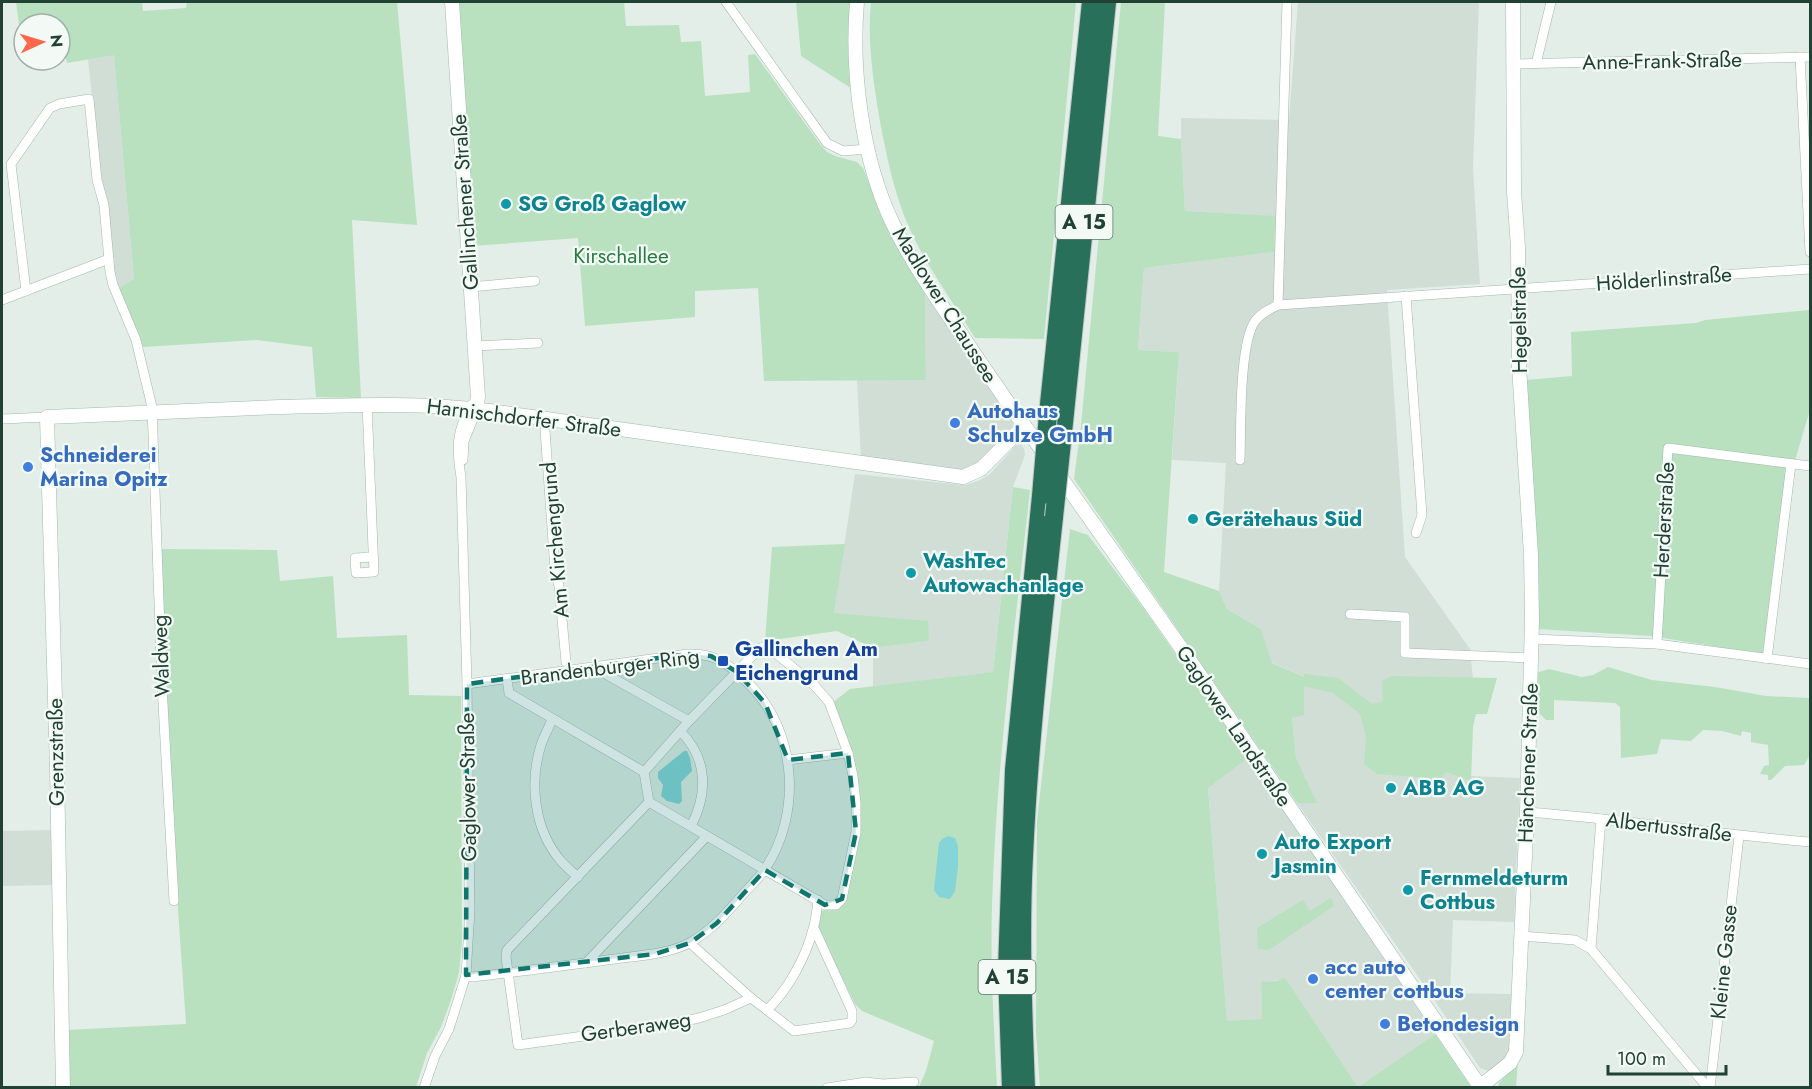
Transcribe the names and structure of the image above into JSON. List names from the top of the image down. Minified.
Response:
{"streets":{"highway":["A 15"],"street":["Anne-Frank-Straße","Gallinchener Straße","Hölderlinstraße","Madlower Chaussee","Hegelstraße","Harnischdorfer Straße","Herderstraße","Am Kirchengrund","Waldweg","Brandenburger Ring","Gaglower Landstraße","Grenzstraße","Hänchener Straße","Gaglower Straße","Albertusstraße","Kleine Gasse","Gerberaweg"]},"crossings":[["Anne-Frank-Straße","Hegelstraße"],["Gallinchener Straße","Harnischdorfer Straße"],["Gallinchener Straße","Gaglower Straße"],["Hölderlinstraße","Hegelstraße"],["Madlower Chaussee","Harnischdorfer Straße"],["Madlower Chaussee","Gaglower Landstraße"],["Hegelstraße","Hänchener Straße"],["Harnischdorfer Straße","Am Kirchengrund"],["Harnischdorfer Straße","Waldweg"],["Harnischdorfer Straße","Gaglower Landstraße"],["Harnischdorfer Straße","Grenzstraße"],["Harnischdorfer Straße","Gaglower Straße"],["Brandenburger Ring","Gaglower Straße"],["Brandenburger Ring","Gerberaweg"],["Gaglower Landstraße","Hänchener Straße"],["Hänchener Straße","Albertusstraße"],["Albertusstraße","Kleine Gasse"]],"parks":["Kirschallee"],"places":{"other":["SG Groß Gaglow","Autohaus Schulze GmbH","Schneiderei Marina Opitz","Gerätehaus Süd","WashTec Autowachanlage","ABB AG","Auto Export Jasmin","Fernmeldeturm Cottbus","acc auto center cottbus","Betondesign"],"transit":["Gallinchen Am Eichengrund"]},"scale_bar":"100 m","north":"right"}
